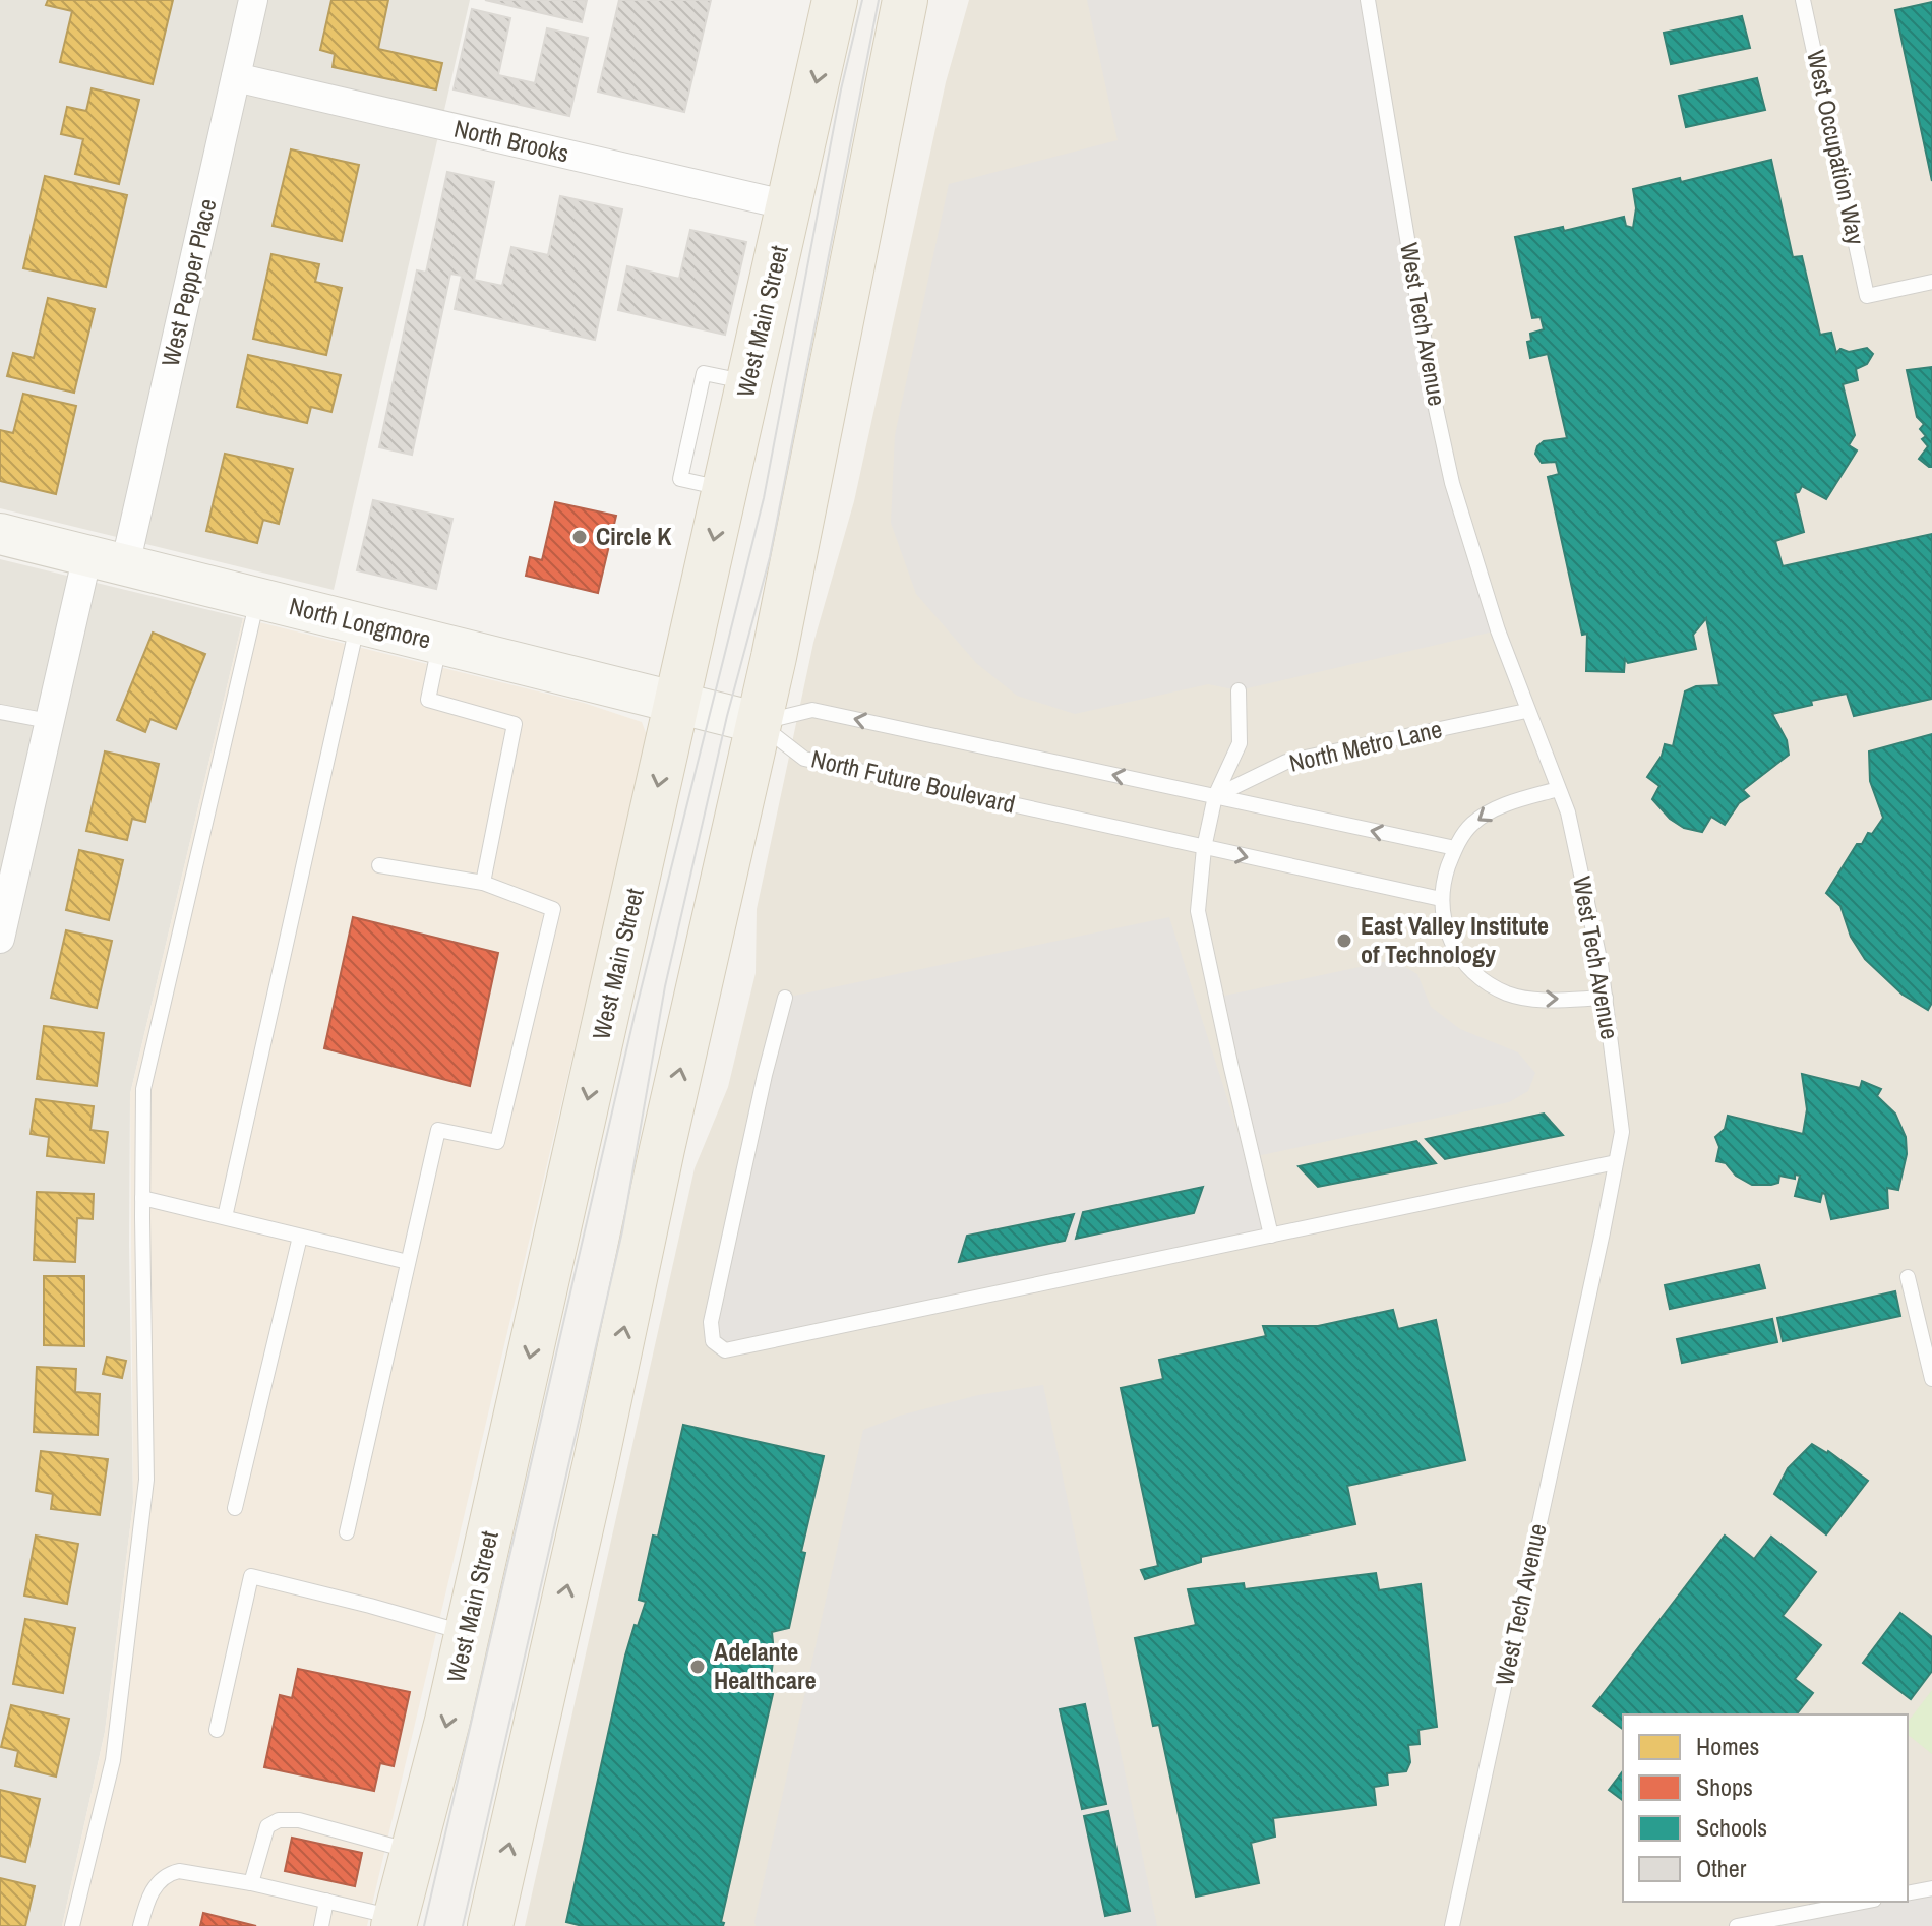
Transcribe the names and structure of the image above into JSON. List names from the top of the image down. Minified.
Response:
{"streets":{"main road":["West Main Street"],"street":["North Brooks","West Pepper Place","North Longmore"],"lane":["West Occupation Way","West Tech Avenue","North Metro Lane","North Future Boulevard"]},"crossings":[["North Brooks","West Pepper Place"],["North Brooks","West Main Street"],["West Pepper Place","North Longmore"],["West Main Street","North Longmore"],["West Tech Avenue","North Metro Lane"],["North Longmore","North Future Boulevard"],["North Metro Lane","North Future Boulevard"]],"places":["Circle K","East Valley Institute of Technology","Adelante Healthcare"],"legend":["Homes","Shops","Schools","Other"]}
